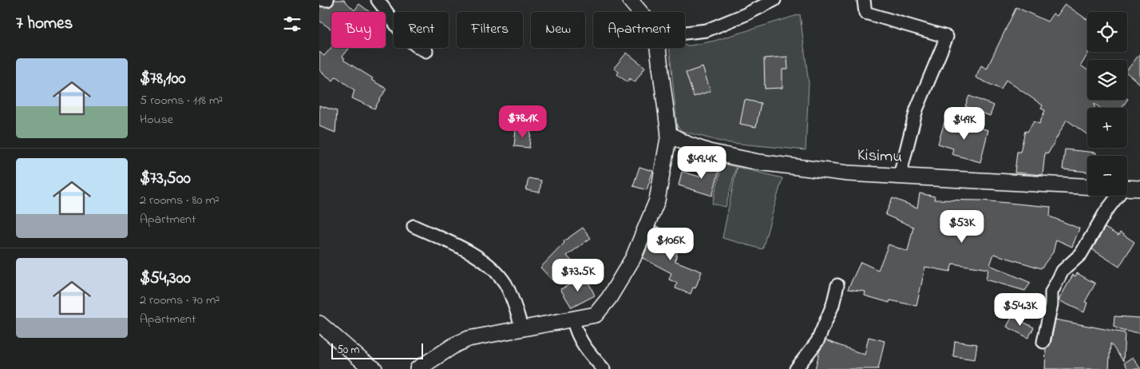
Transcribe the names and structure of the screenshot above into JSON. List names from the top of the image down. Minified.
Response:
{"streets":{"street":["Kisimu"]},"scale_bar":"50 m","page":{"heading":"7 homes","map_buttons":["+","−"],"chip":["Buy","Rent","Filters","New","Apartment"],"list":[{"name":"$78,100","note":"5 rooms · 118 m² · House"},{"name":"$73,500","note":"2 rooms · 80 m² · Apartment"},{"name":"$54,300","note":"2 rooms · 70 m² · Apartment"}],"price":["$78.1K","$49K","$49.4K","$53K","$106K","$73.5K","$54.3K"],"scale":"50 m"}}
